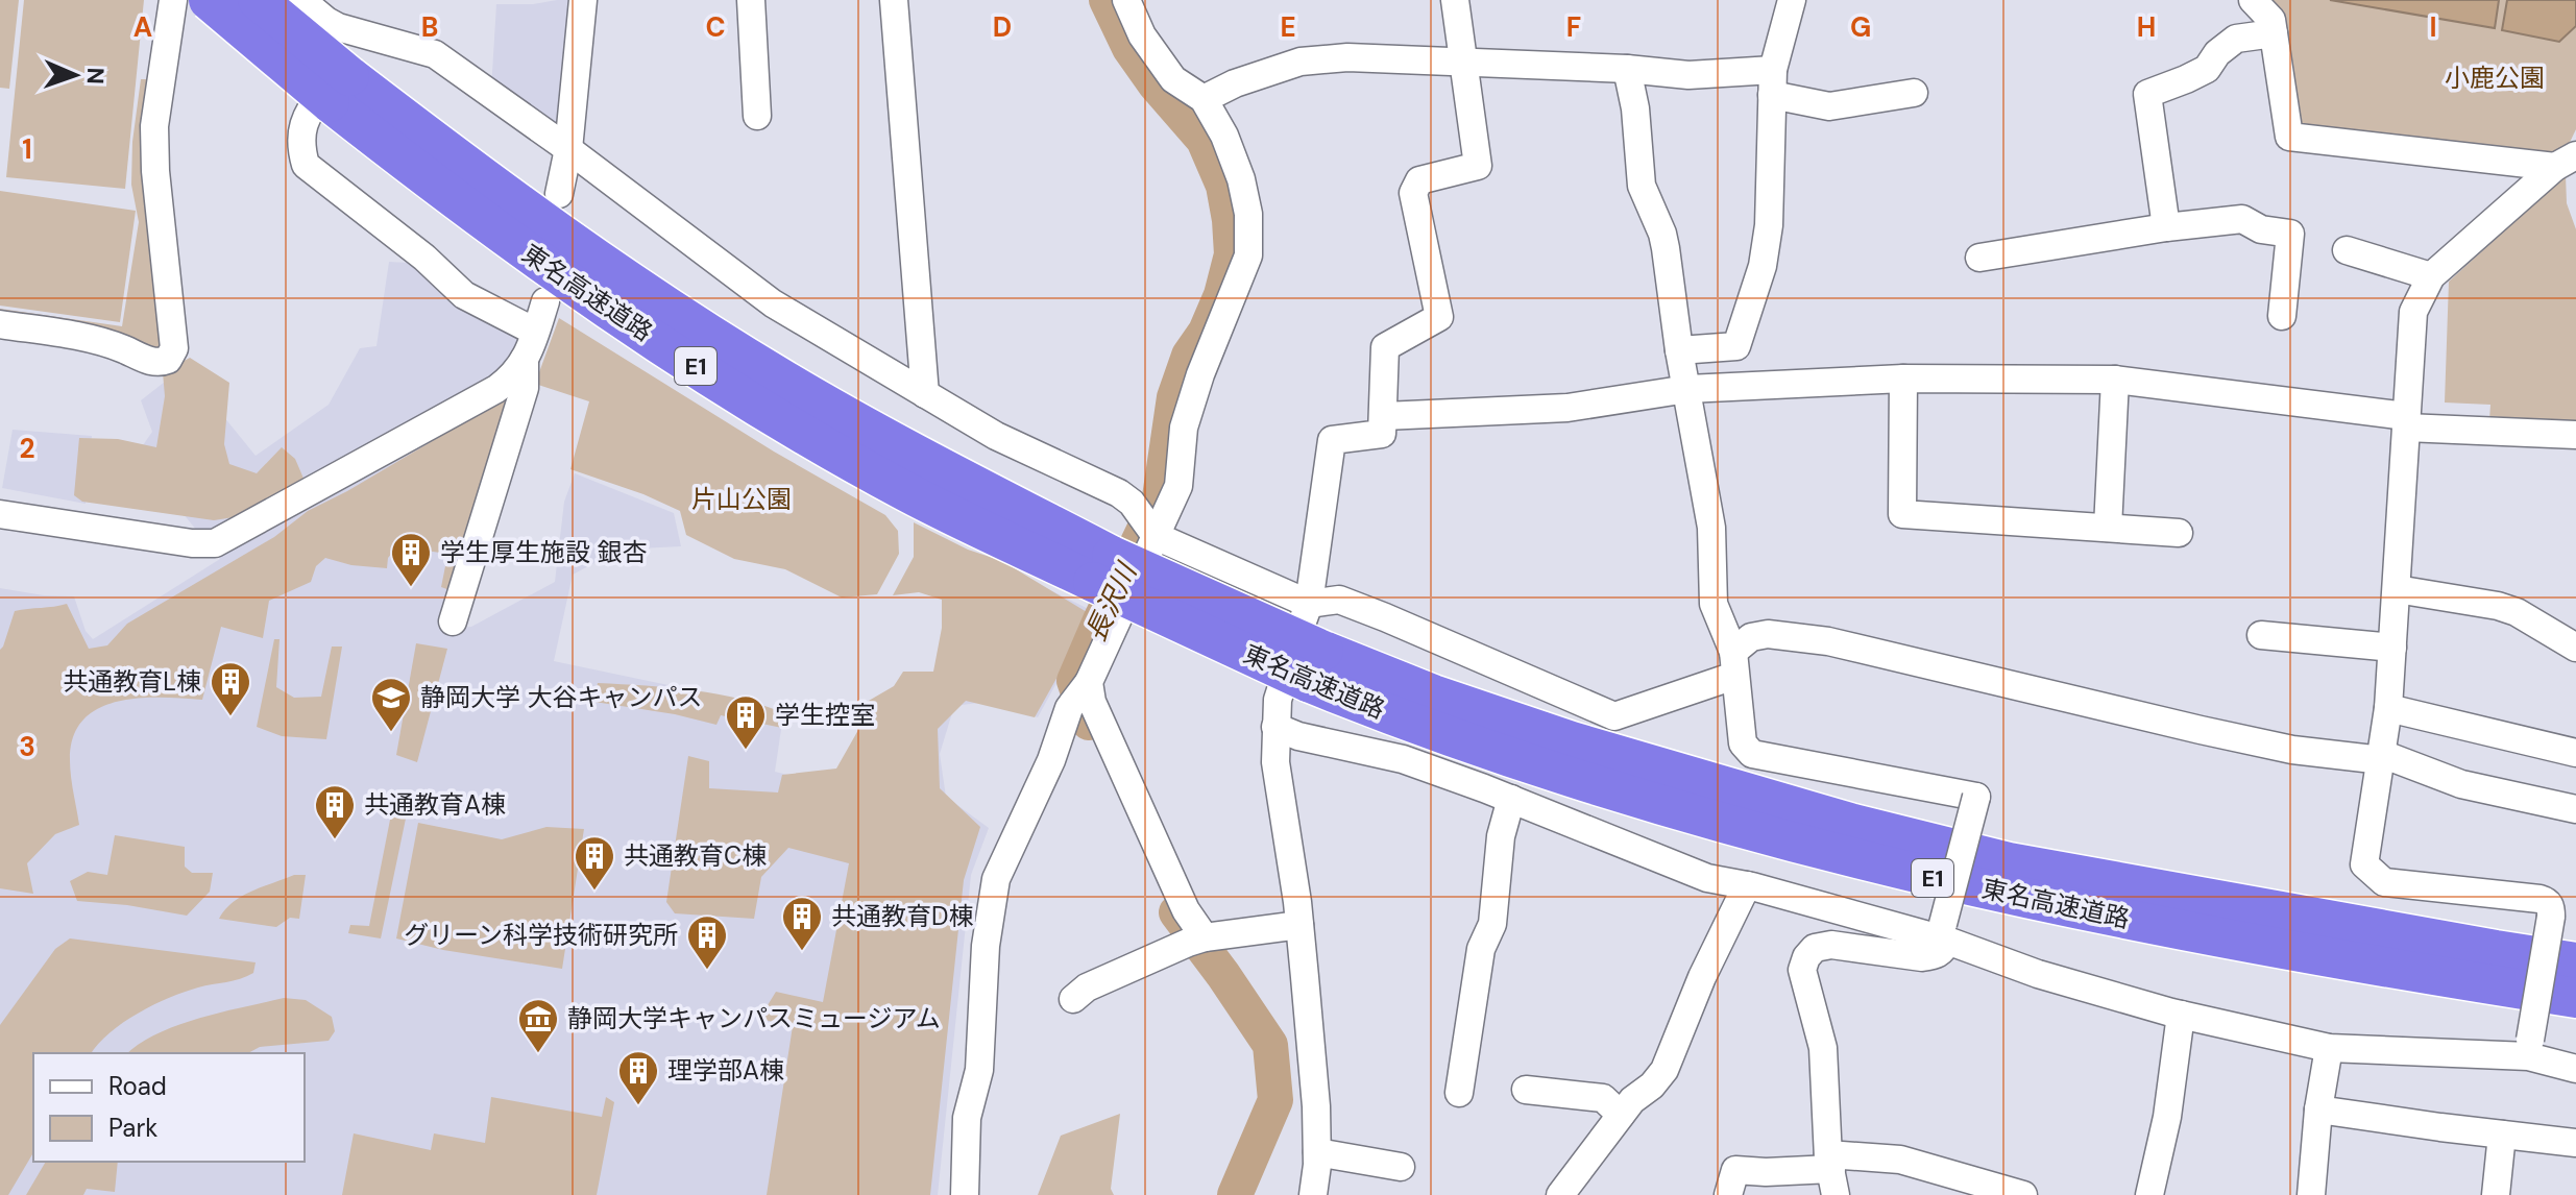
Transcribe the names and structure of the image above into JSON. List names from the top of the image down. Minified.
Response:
{"streets":{"highway":["東名高速道路","E1"]},"water":["長沢川"],"parks":["小鹿公園","片山公園"],"places":{"building":["学生厚生施設 銀杏","共通教育L棟","学生控室","共通教育A棟","共通教育C棟","共通教育D棟","グリーン科学技術研究所","理学部A棟"],"school or university":["静岡大学 大谷キャンパス"],"museum":["静岡大学キャンパスミュージアム"]},"legend":["Road","Park"],"north":"right","grid":{"columns":["A","B","C","D","E","F","G","H","I"],"rows":["1","2","3"]}}
